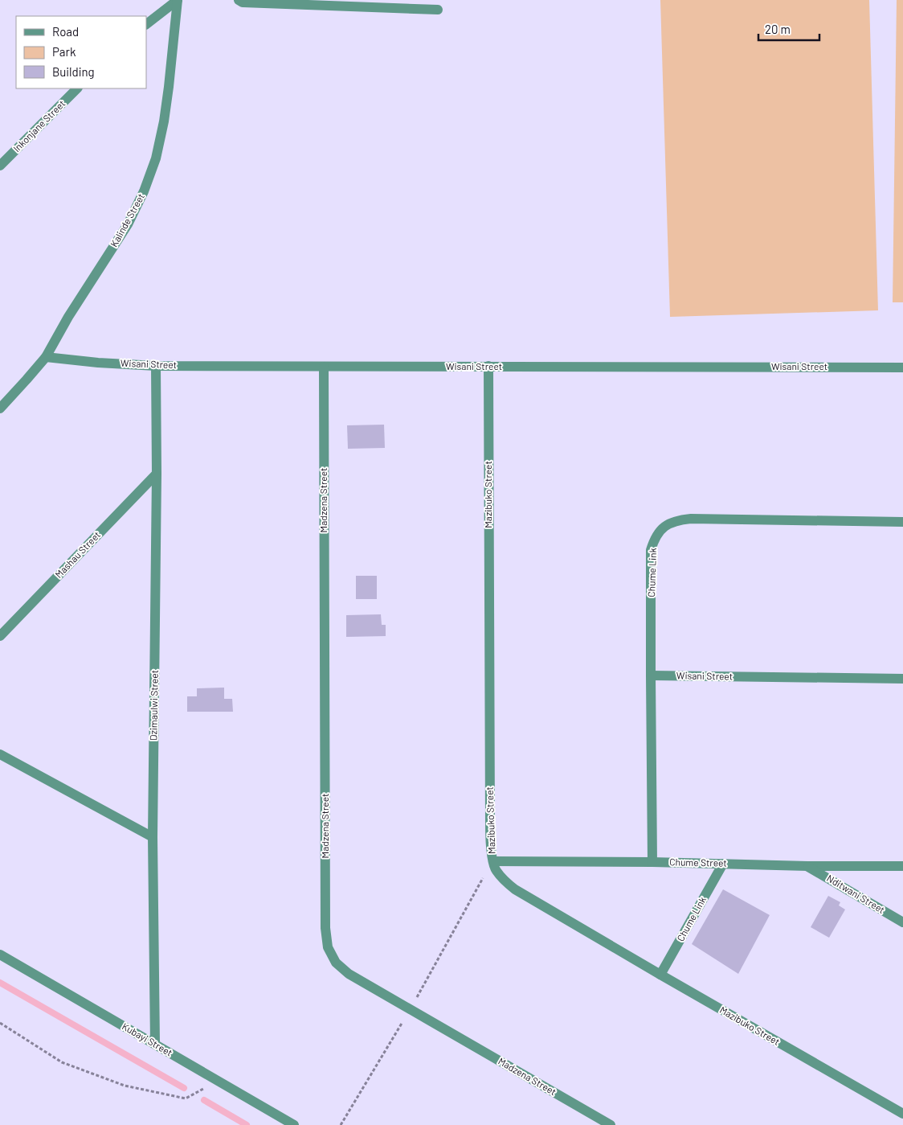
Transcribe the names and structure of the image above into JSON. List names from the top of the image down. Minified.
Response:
{"streets":{"street":["Inkonjane Street","Kalinde Street","Wisani Street","Mazibuko Street","Madzena Street","Mashau Street","Chume Link","Dzimaulwi Street","Chume Street","Nditwani Street","Kubayi Street"]},"crossings":[["Kalinde Street","Wisani Street"],["Wisani Street","Mazibuko Street"],["Wisani Street","Madzena Street"],["Wisani Street","Chume Link"],["Wisani Street","Dzimaulwi Street"],["Mazibuko Street","Chume Link"],["Mazibuko Street","Chume Street"],["Mashau Street","Dzimaulwi Street"],["Chume Link","Chume Street"],["Dzimaulwi Street","Kubayi Street"],["Chume Street","Nditwani Street"]],"legend":["Road","Park","Building"],"scale_bar":"20 m"}
